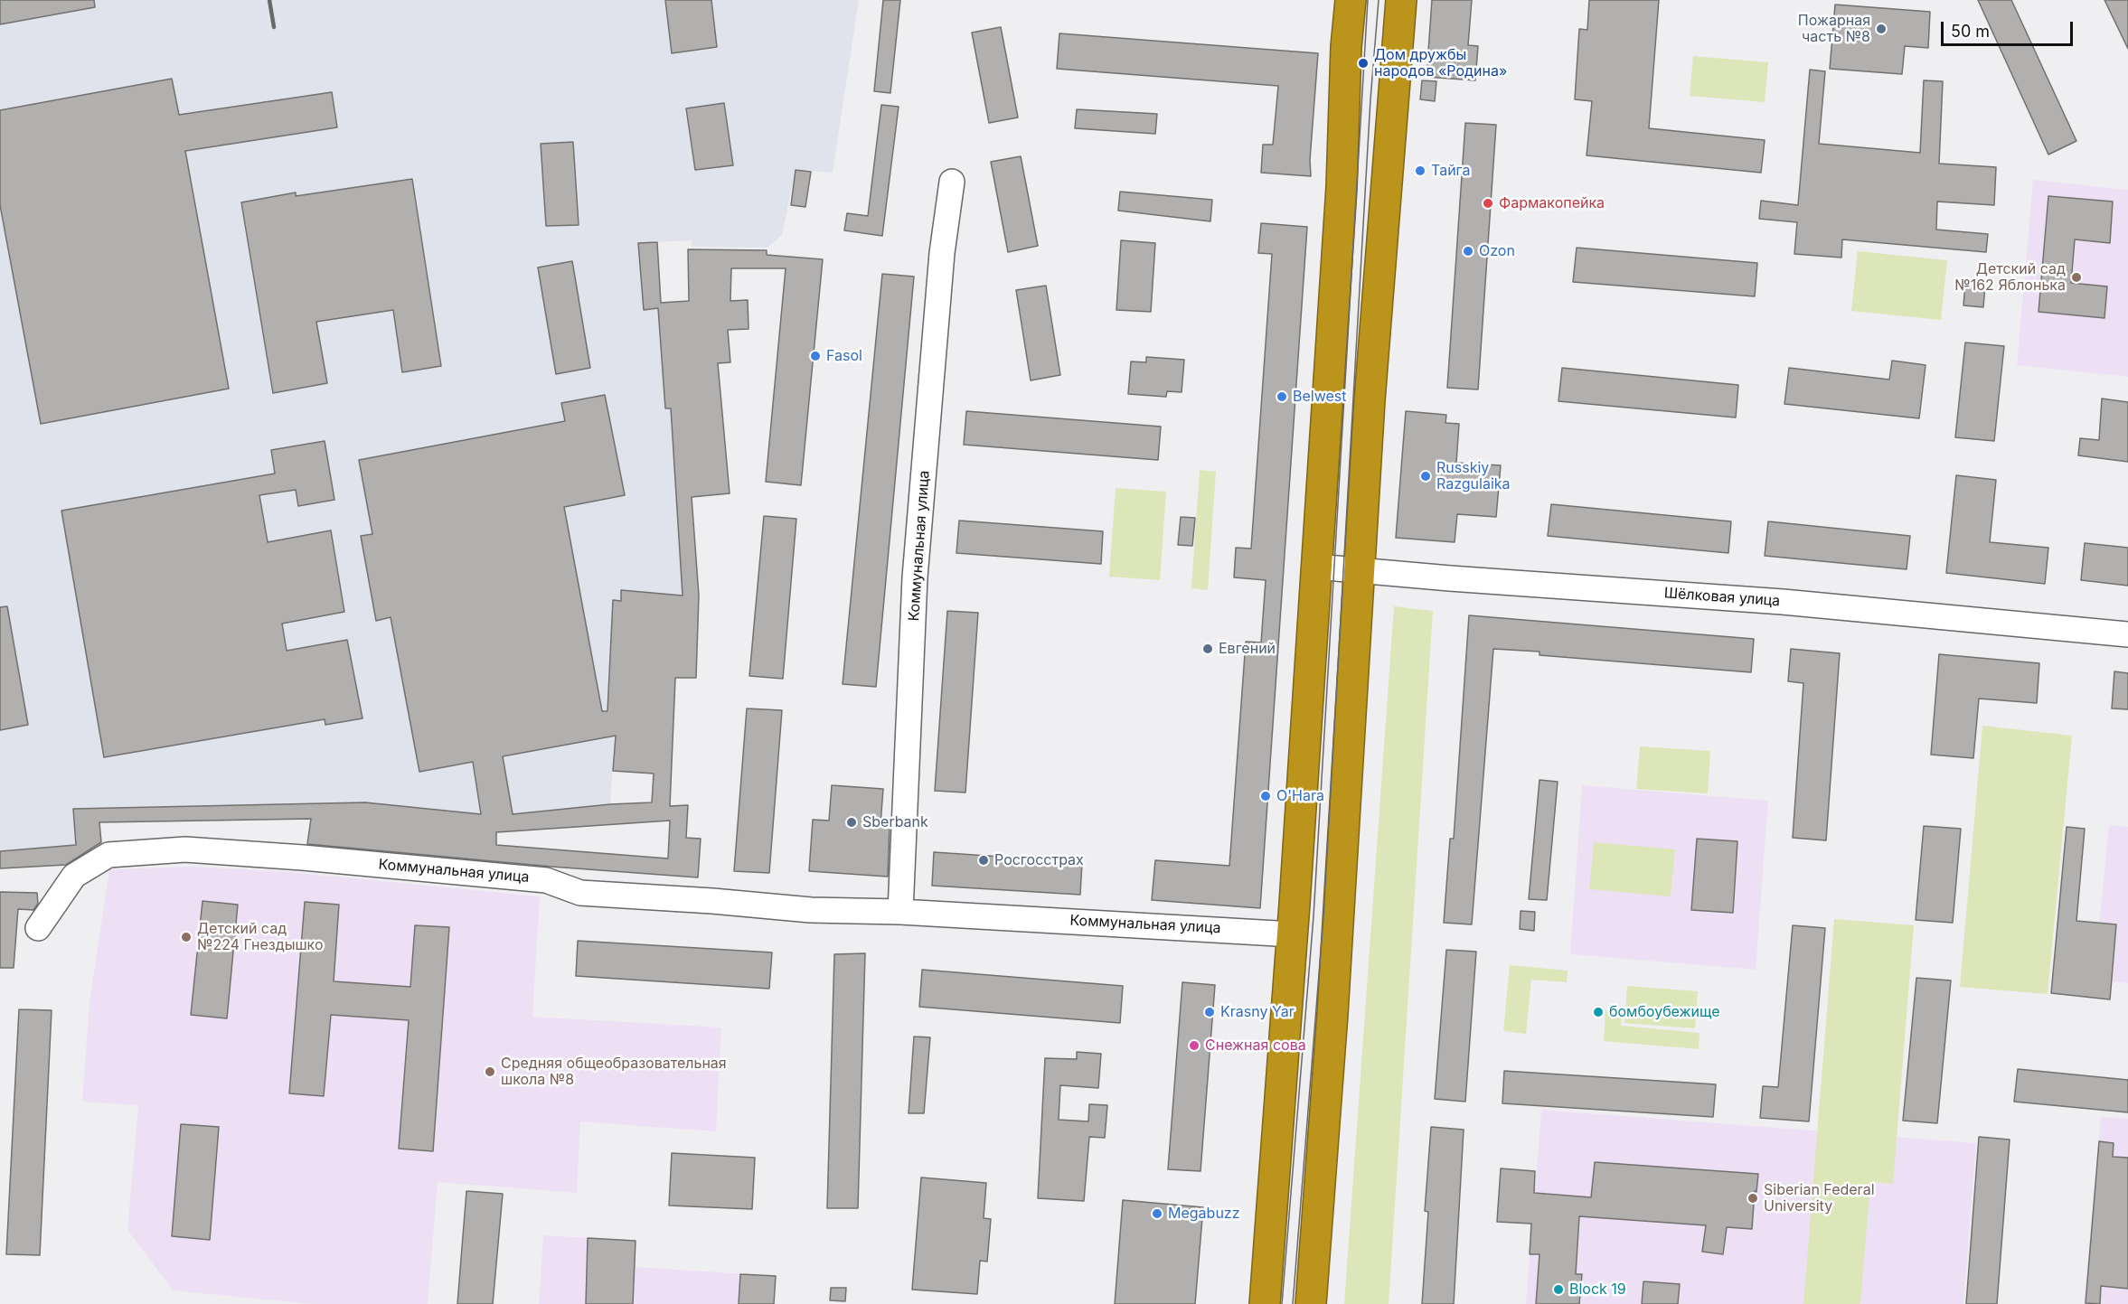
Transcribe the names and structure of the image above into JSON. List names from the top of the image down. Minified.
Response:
{"streets":{"street":["Коммунальная улица","Шёлковая улица"]},"places":["Пожарная часть №8","Дом дружбы народов «Родина»","Тайга","Фармакопейка","Ozon","Детский сад №162 Яблонька","Fasol","Belwest","Russkiy Razgulaika","Евгений","O'Hara","Sberbank","Росгосстрах","Детский сад №224 Гнездышко","Krasny Yar","бомбоубежище","Снежная сова","Средняя общеобразовательная школа №8","Siberian Federal University","Megabuzz","Block 19"],"scale_bar":"50 m"}
